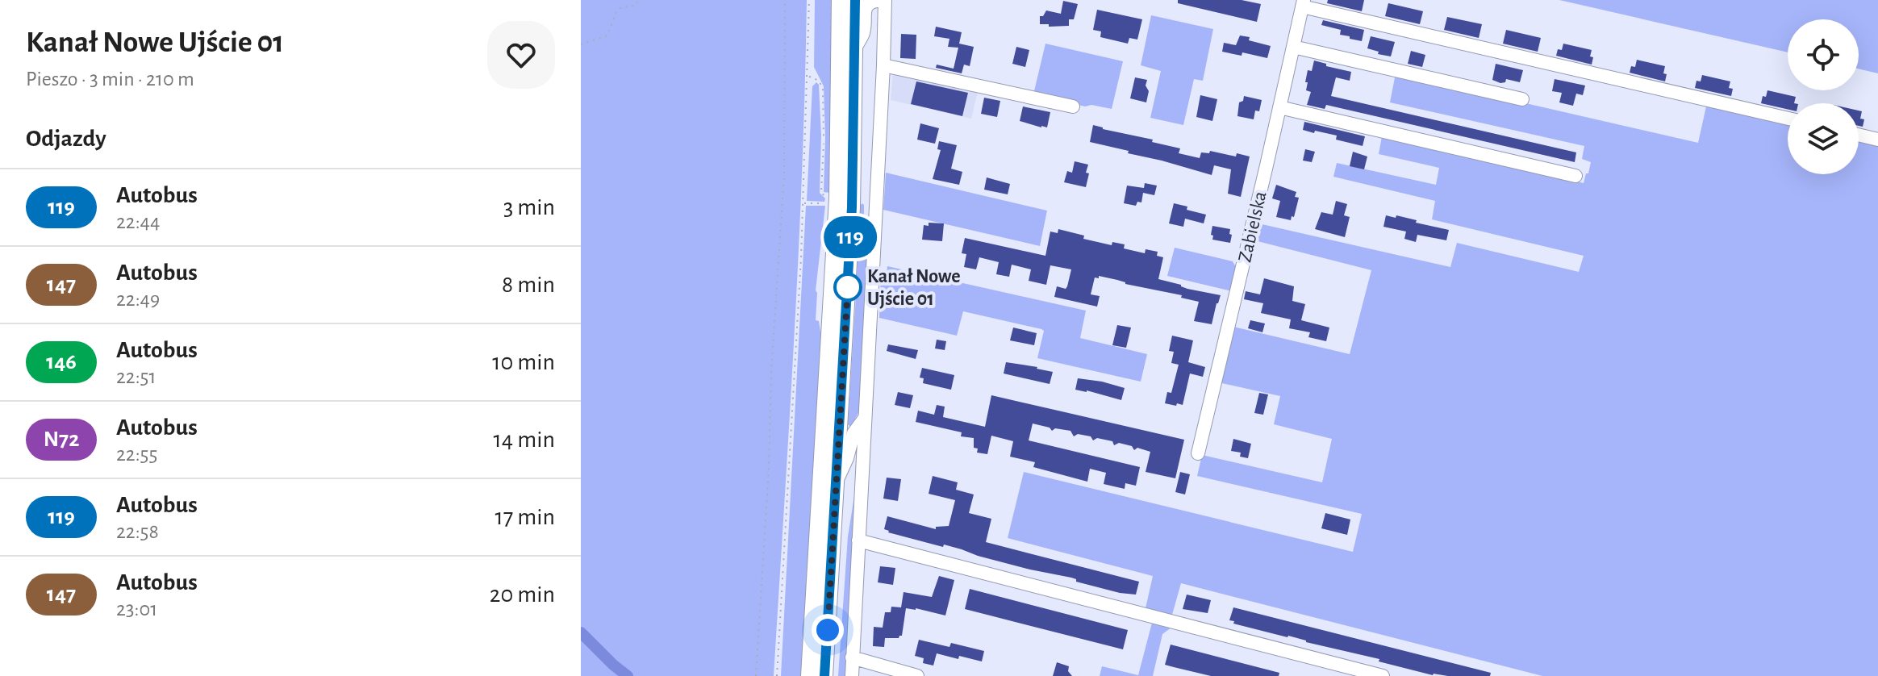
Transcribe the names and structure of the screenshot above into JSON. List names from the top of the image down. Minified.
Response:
{"streets":{"street":["Zabielska"]},"places":["Kanał Nowe Ujście 01"],"lines":["bus line 119"],"page":{"heading":[["Kanał Nowe Ujście 01","Pieszo · 3 min · 210 m"],"Odjazdy"],"on_map":"119","list":[{"mark":"119","name":"Autobus","note":"22:44","value":"3 min"},{"mark":"147","name":"Autobus","note":"22:49","value":"8 min"},{"mark":"146","name":"Autobus","note":"22:51","value":"10 min"},{"mark":"N72","name":"Autobus","note":"22:55","value":"14 min"},{"mark":"119","name":"Autobus","note":"22:58","value":"17 min"},{"mark":"147","name":"Autobus","note":"23:01","value":"20 min"}]}}
